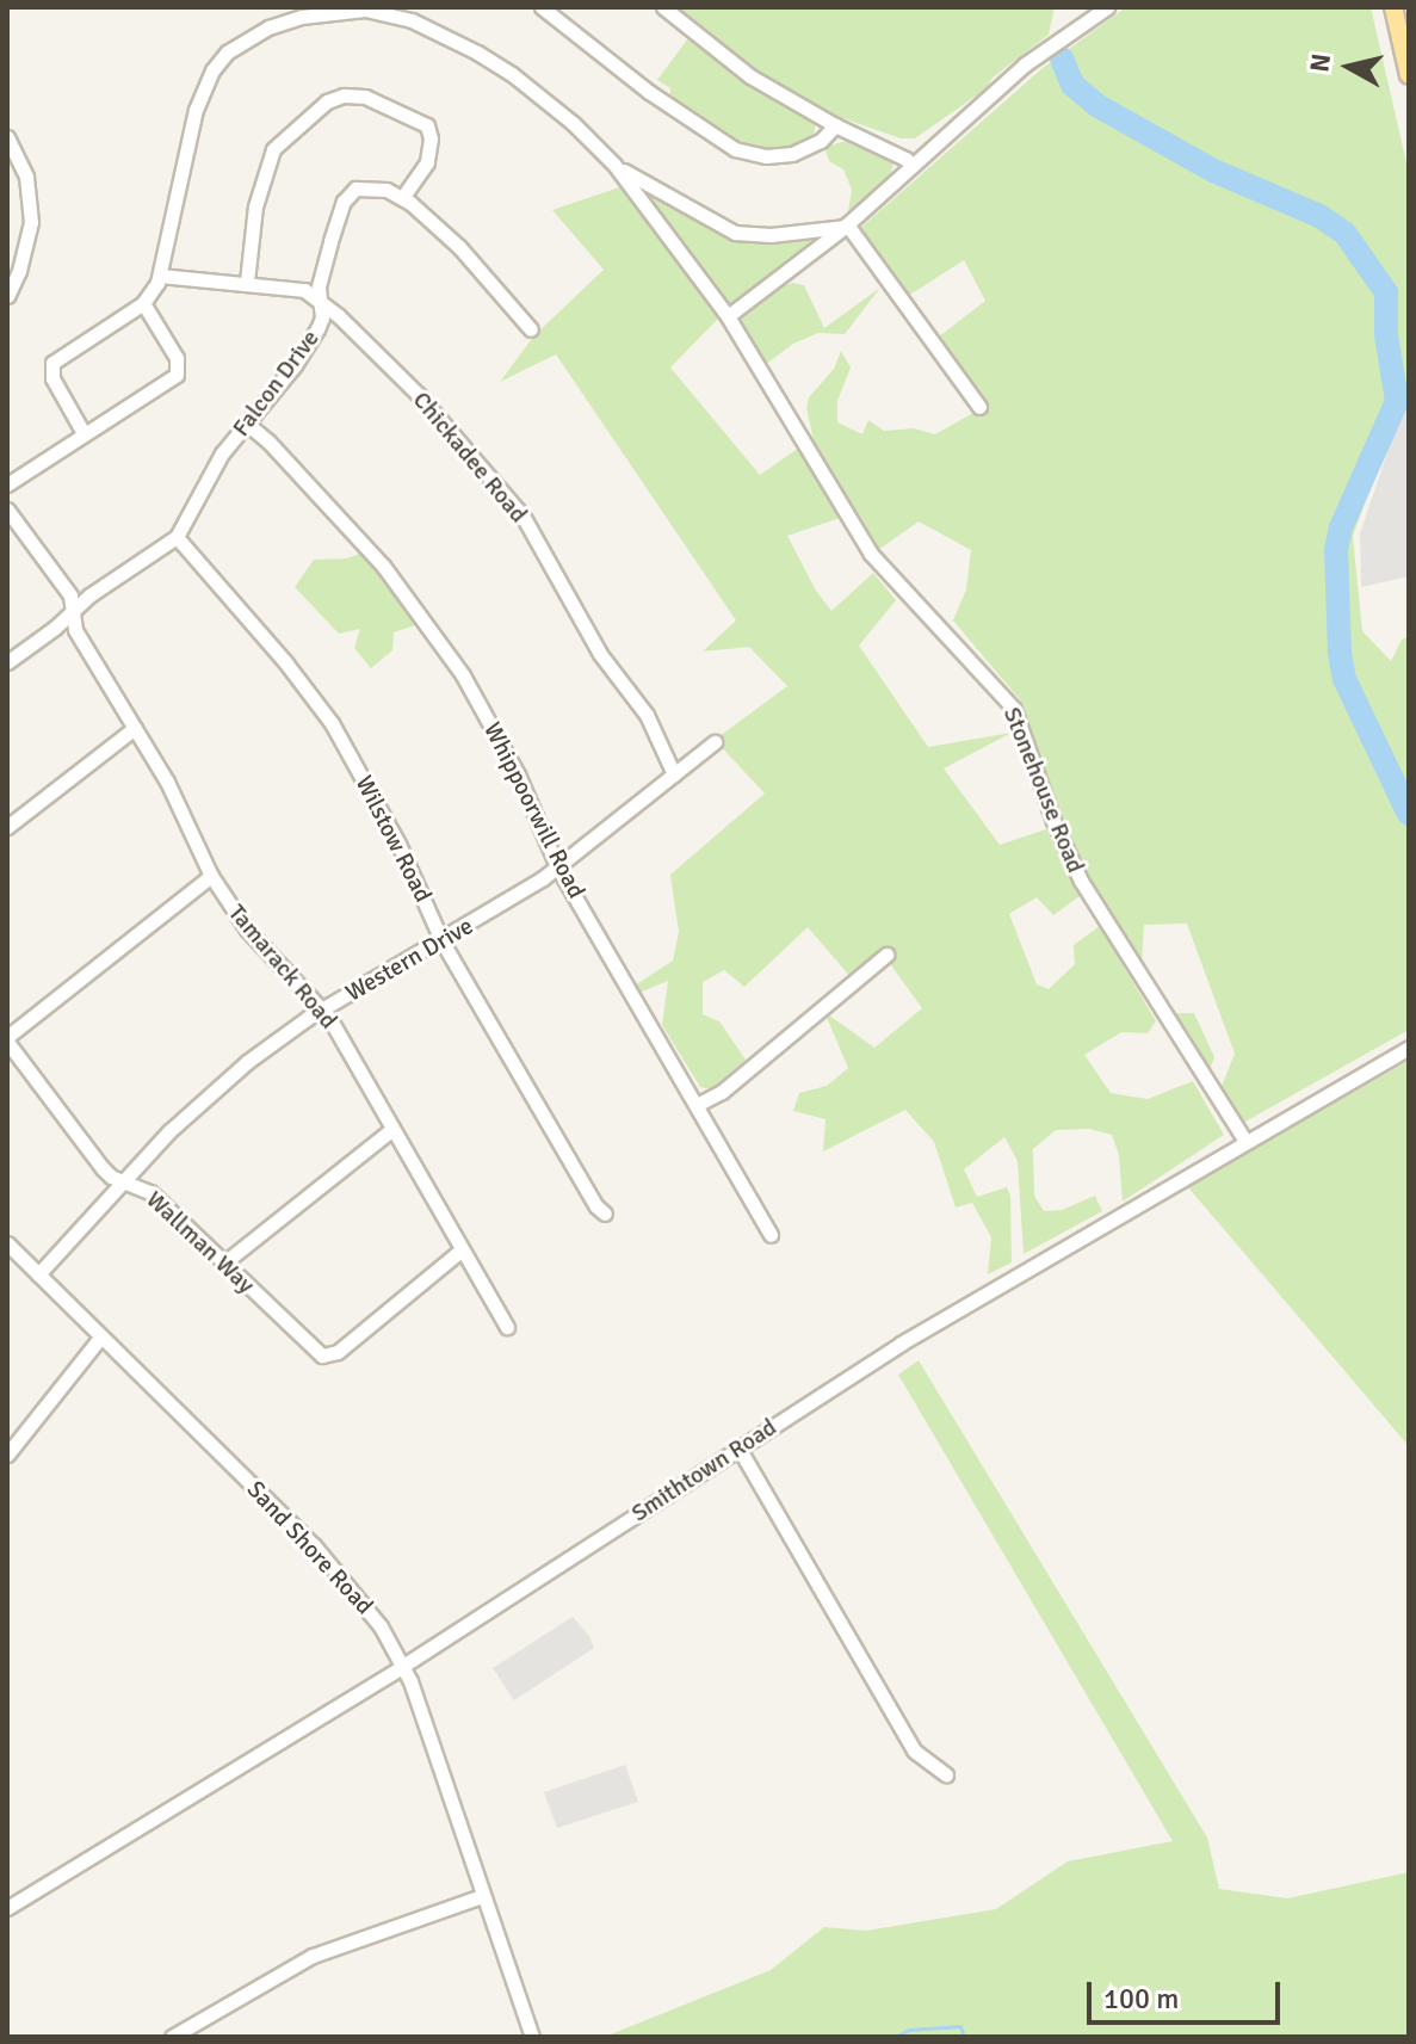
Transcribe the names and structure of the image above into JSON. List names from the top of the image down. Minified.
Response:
{"streets":{"street":["Falcon Drive","Chickadee Road","Stonehouse Road","Whippoorwill Road","Wilstow Road","Western Drive","Tamarack Road","Wallman Way","Smithtown Road","Sand Shore Road"]},"crossings":[["Falcon Drive","Chickadee Road"],["Falcon Drive","Whippoorwill Road"],["Falcon Drive","Wilstow Road"],["Falcon Drive","Tamarack Road"],["Chickadee Road","Western Drive"],["Stonehouse Road","Smithtown Road"],["Whippoorwill Road","Western Drive"],["Wilstow Road","Western Drive"],["Western Drive","Tamarack Road"],["Western Drive","Wallman Way"],["Western Drive","Sand Shore Road"],["Tamarack Road","Wallman Way"],["Smithtown Road","Sand Shore Road"]],"scale_bar":"100 m","north":"left"}
